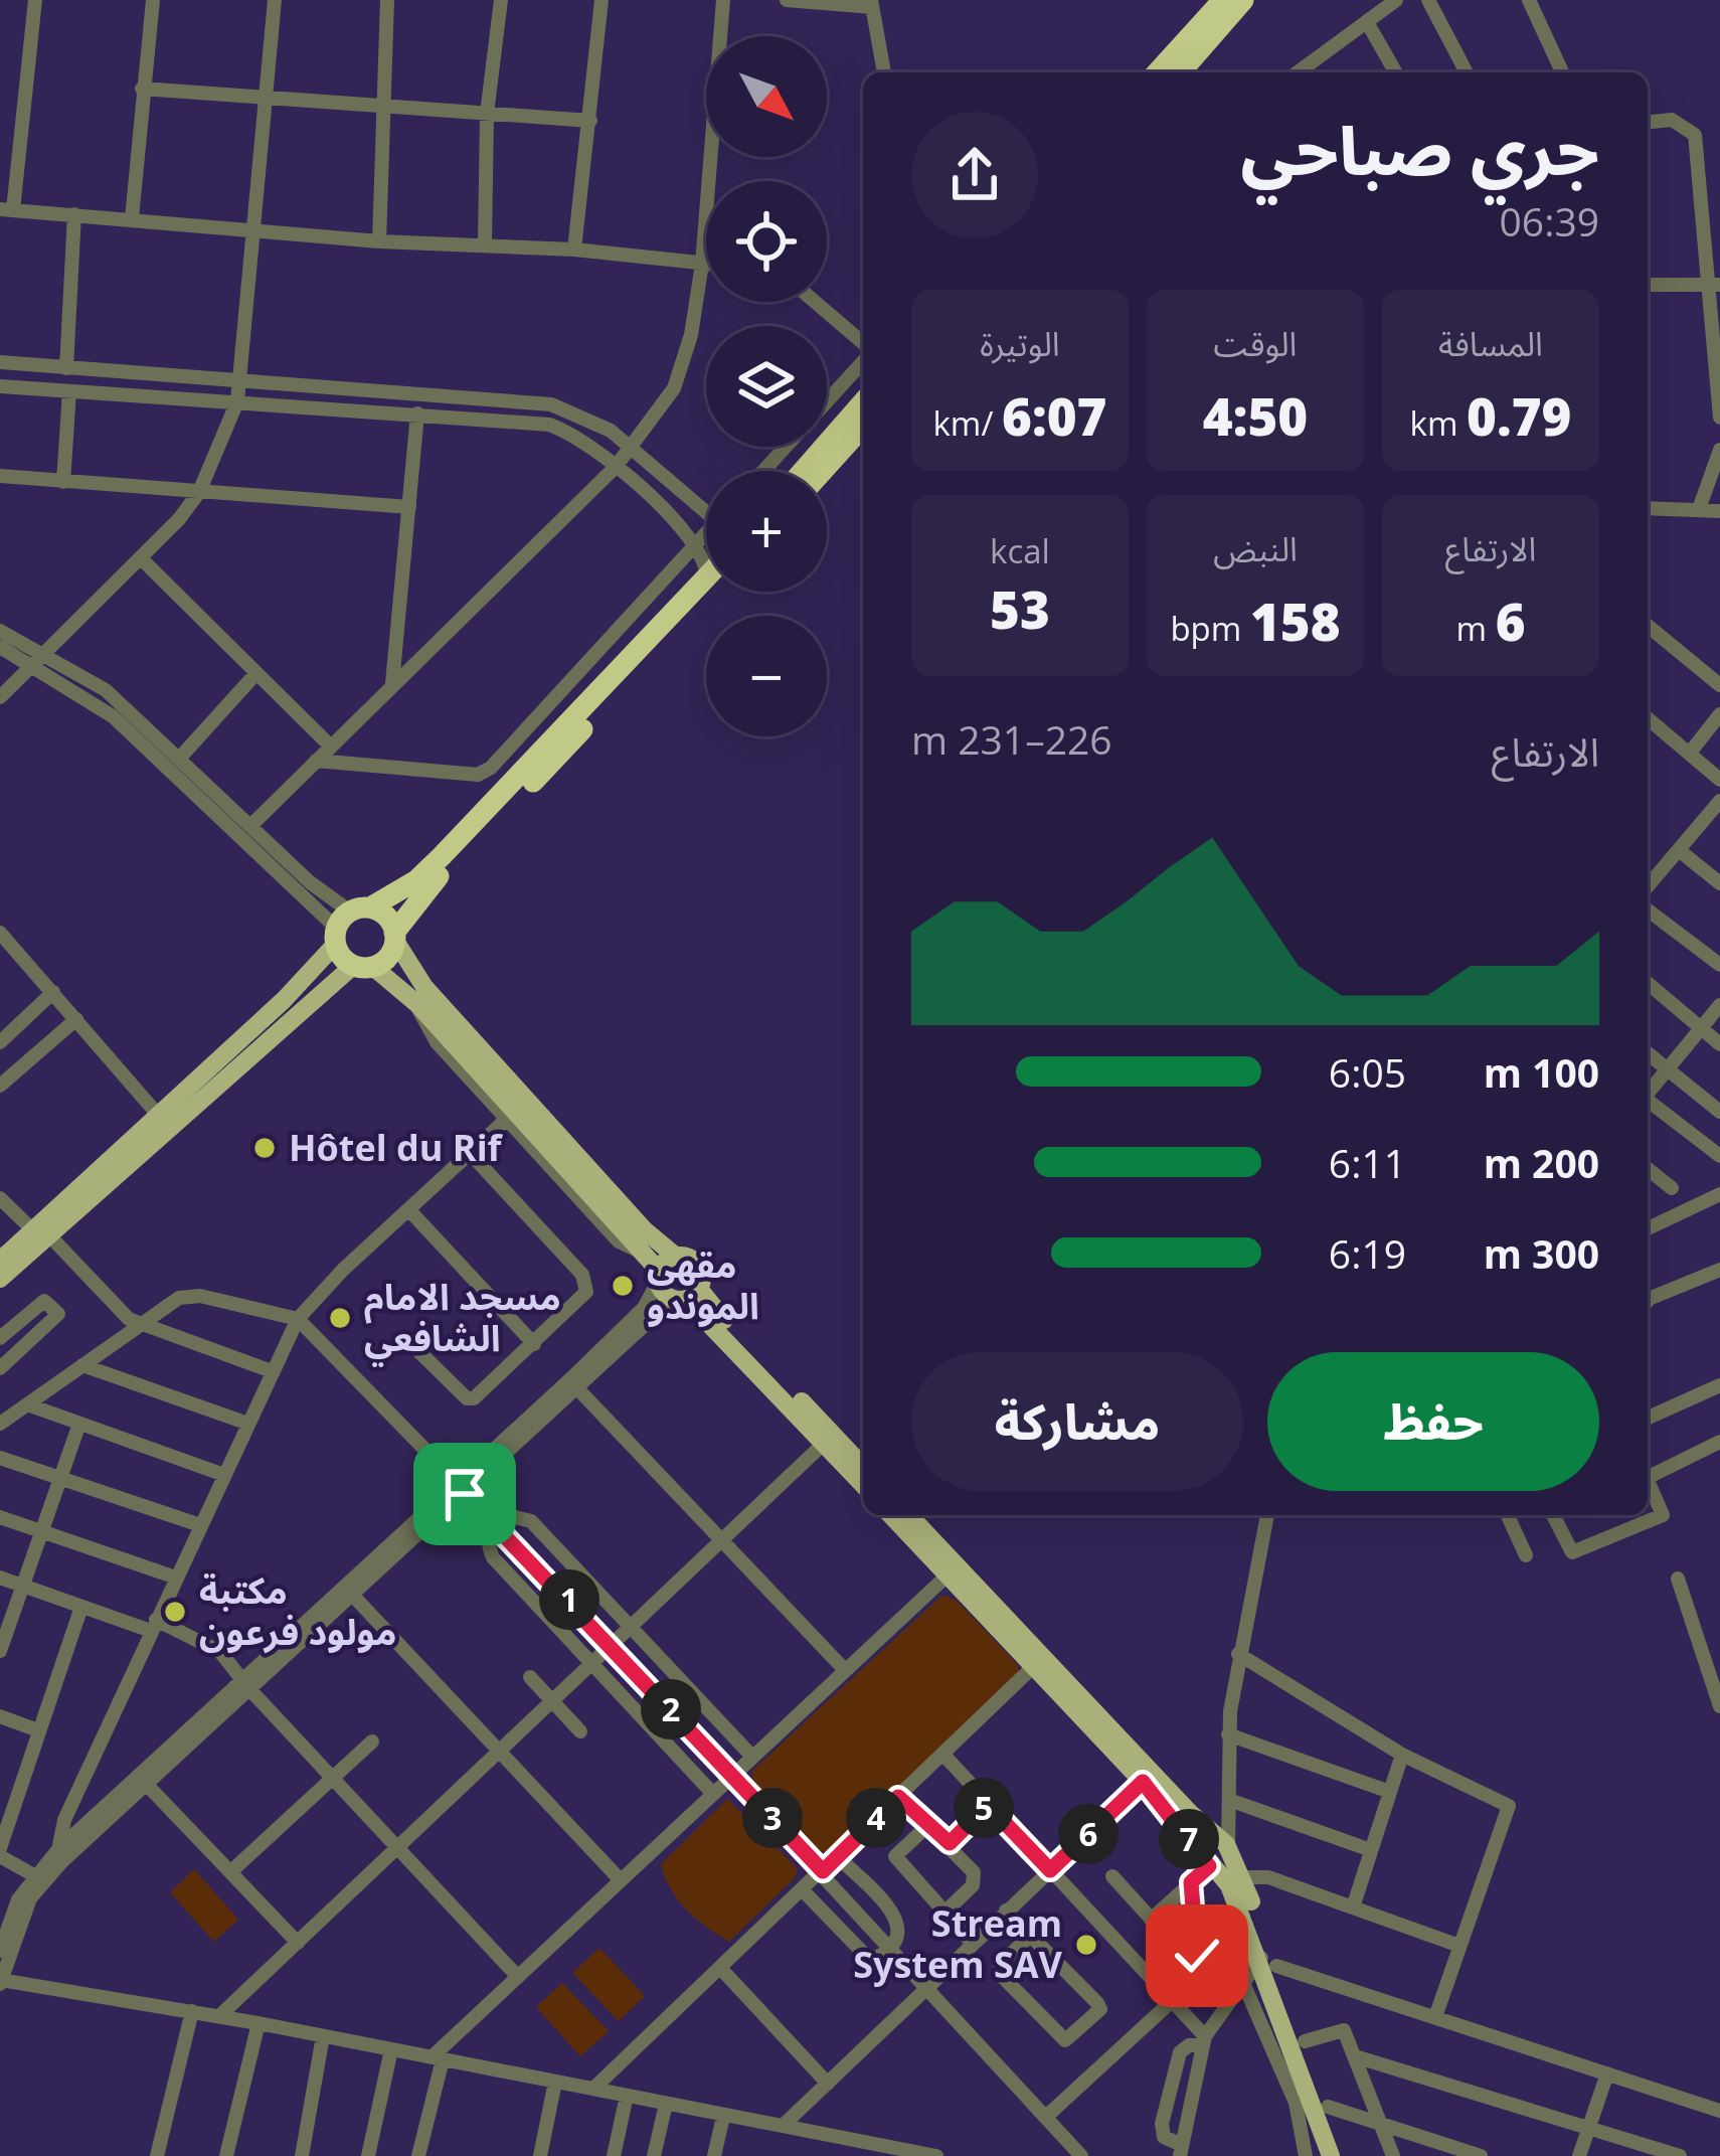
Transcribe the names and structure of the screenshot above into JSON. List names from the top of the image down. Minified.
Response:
{"places":["Hôtel du Rif","مقهى الموندو","مسجد الامام الشافعي","مكتبة مولود فرعون","Stream System SAV"],"north":"bottom right","page":{"map_buttons":["+","−"],"heading":["جري صباحي","06:39"],"stats":[["المسافة","0.79 km"],["الوقت","4:50"],["الوتيرة","6:07 /km"],["الارتفاع","6 m"],["النبض","158 bpm"],["kcal","53"]],"chart":["الارتفاع","226–231 m"],"list":[{"name":"100 m","note":"6:05"},{"name":"200 m","note":"6:11"},{"name":"300 m","note":"6:19"}],"buttons":["حفظ","مشاركة"],"pins":["1","2","5","3","4","6","7"]}}
